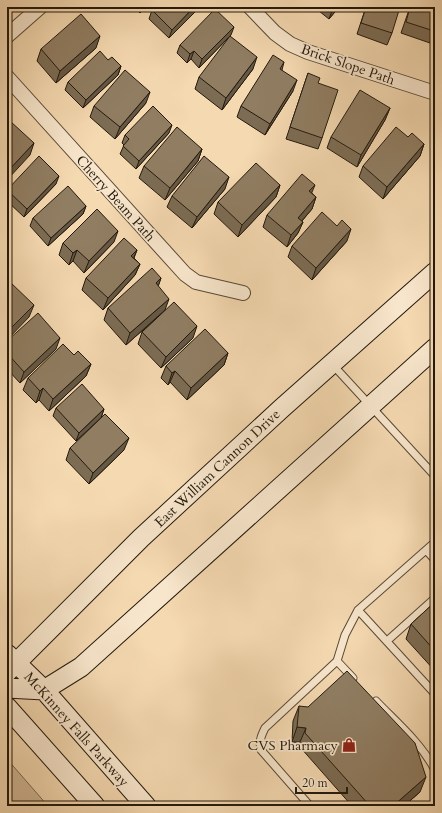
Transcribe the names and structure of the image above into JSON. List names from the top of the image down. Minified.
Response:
{"streets":{"street":["Brick Slope Path","Cherry Beam Path","East William Cannon Drive","McKinney Falls Parkway"]},"crossings":[["East William Cannon Drive","McKinney Falls Parkway"]],"places":{"shop":["CVS Pharmacy"]},"scale_bar":"20 m"}
